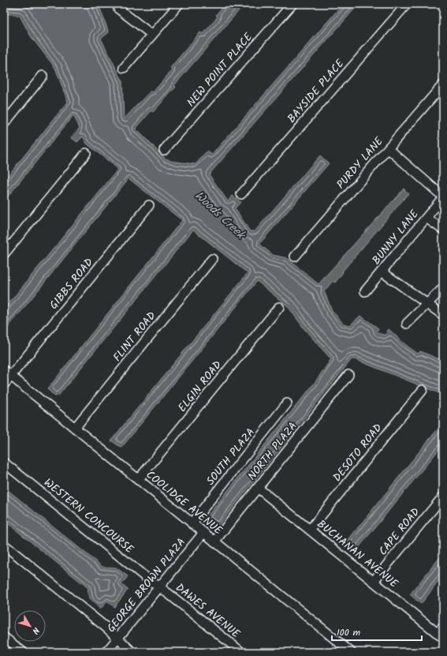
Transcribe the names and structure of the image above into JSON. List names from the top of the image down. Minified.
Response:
{"streets":{"street":["NEW POINT PLACE","BAYSIDE PLACE","PURDY LANE","BUNNY LANE","GIBBS ROAD","FLINT ROAD","ELGIN ROAD","NORTH PLAZA","DESOTO ROAD","SOUTH PLAZA","COOLIDGE AVENUE","WESTERN CONCOURSE","CAPE ROAD","BUCHANAN AVENUE","GEORGE BROWN PLAZA","DAWES AVENUE"]},"crossings":[["GIBBS ROAD","COOLIDGE AVENUE"],["FLINT ROAD","COOLIDGE AVENUE"],["ELGIN ROAD","COOLIDGE AVENUE"],["NORTH PLAZA","COOLIDGE AVENUE"],["NORTH PLAZA","BUCHANAN AVENUE"],["DESOTO ROAD","BUCHANAN AVENUE"],["SOUTH PLAZA","COOLIDGE AVENUE"],["COOLIDGE AVENUE","GEORGE BROWN PLAZA"],["WESTERN CONCOURSE","GEORGE BROWN PLAZA"],["WESTERN CONCOURSE","DAWES AVENUE"],["CAPE ROAD","BUCHANAN AVENUE"],["GEORGE BROWN PLAZA","DAWES AVENUE"]],"water":["Woods Creek"],"scale_bar":"100 m","north":"bottom right"}
